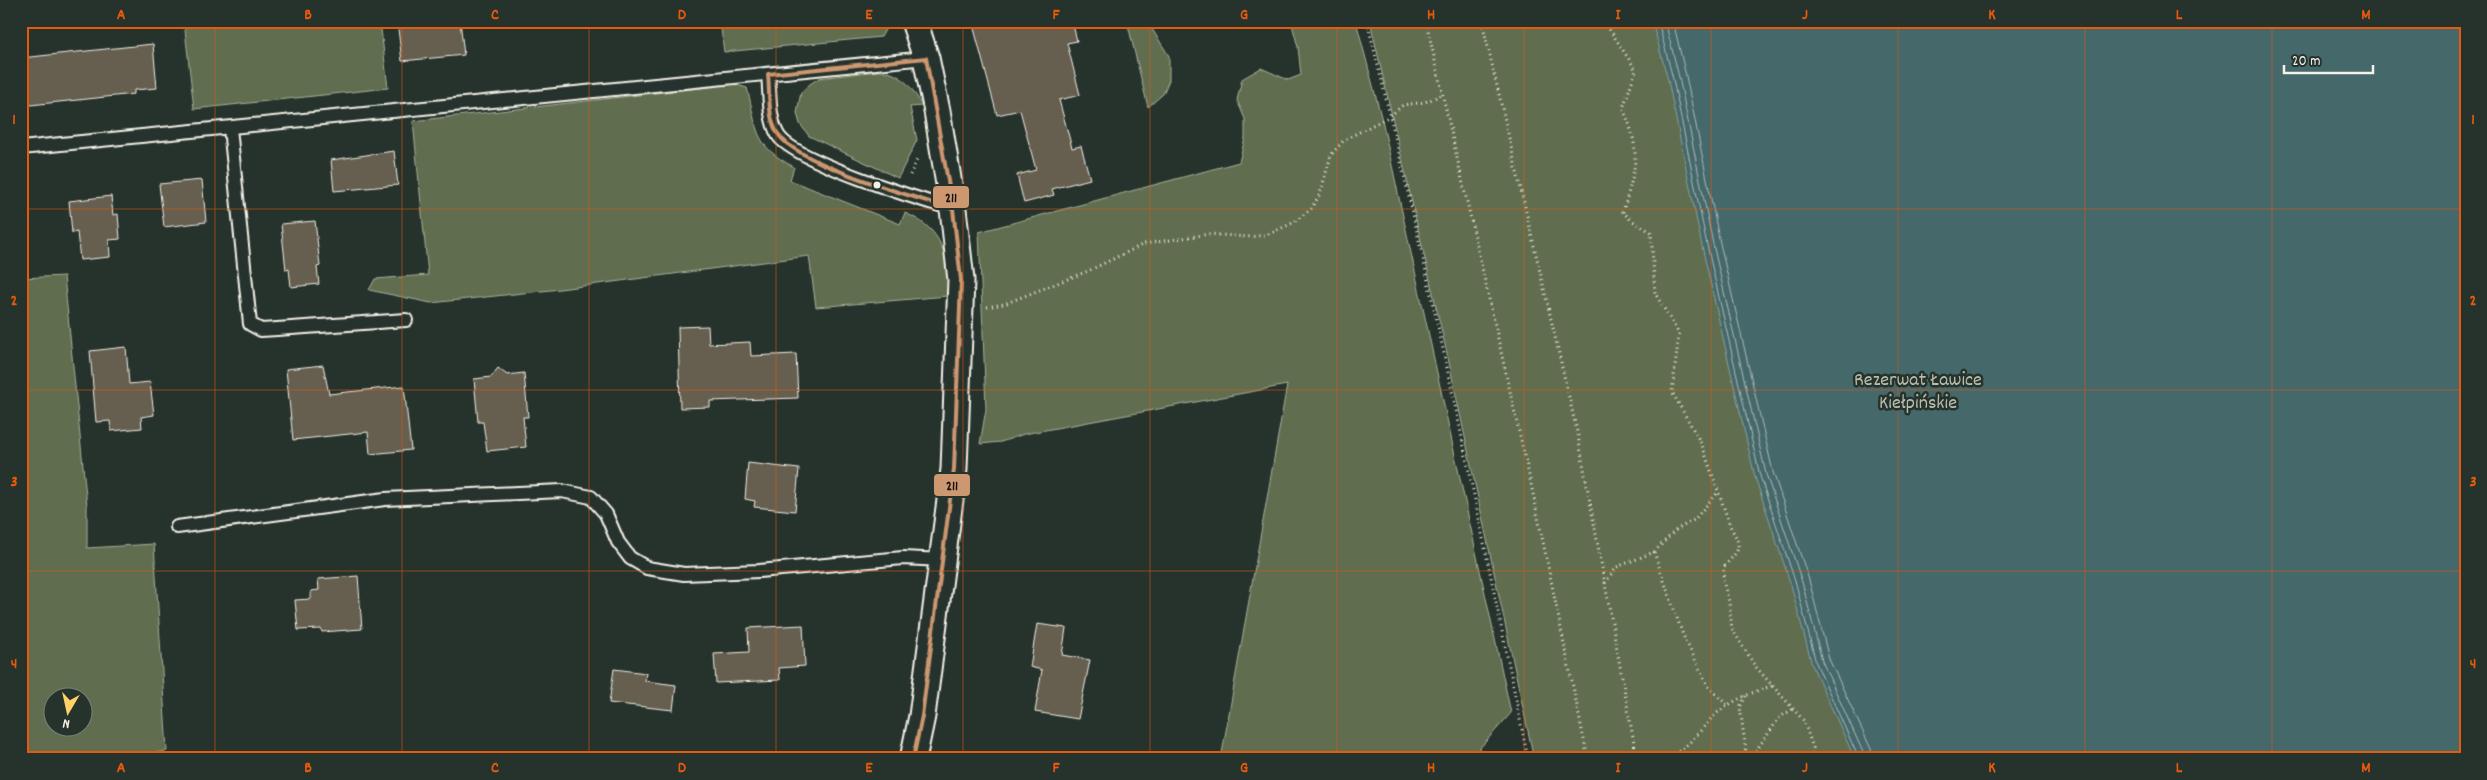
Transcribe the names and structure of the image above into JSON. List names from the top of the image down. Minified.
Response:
{"parks":["Rezerwat Ławice Kiełpińskie"],"lines":["transit line 211"],"scale_bar":"20 m","north":"bottom","grid":{"columns":["A","B","C","D","E","F","G","H","I","J","K","L","M"],"rows":["1","2","3","4"]}}
